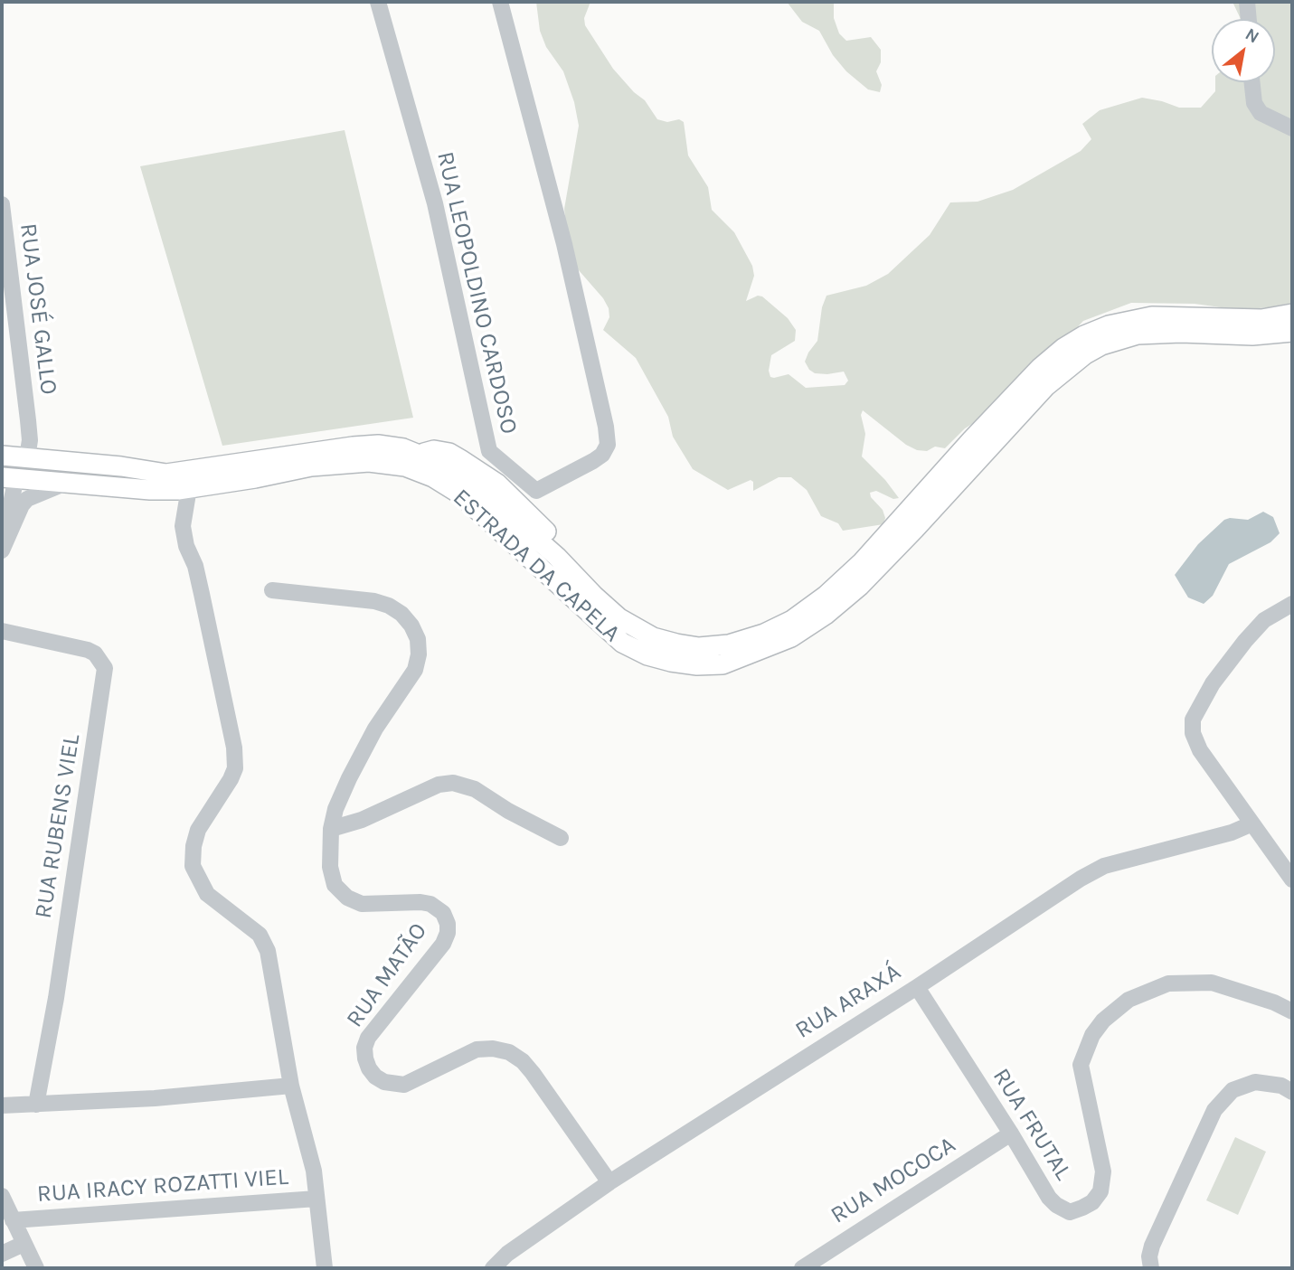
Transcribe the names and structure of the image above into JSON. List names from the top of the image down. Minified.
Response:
{"streets":{"main road":["ESTRADA DA CAPELA"],"street":["RUA LEOPOLDINO CARDOSO","RUA JOSÉ GALLO","RUA RUBENS VIEL","RUA MATÃO","RUA ARAXÁ","RUA FRUTAL","RUA MOCOCA","RUA IRACY ROZATTI VIEL"]},"crossings":[["RUA JOSÉ GALLO","ESTRADA DA CAPELA"],["RUA MATÃO","RUA ARAXÁ"],["RUA ARAXÁ","RUA FRUTAL"],["RUA FRUTAL","RUA MOCOCA"]],"north":"top right"}
